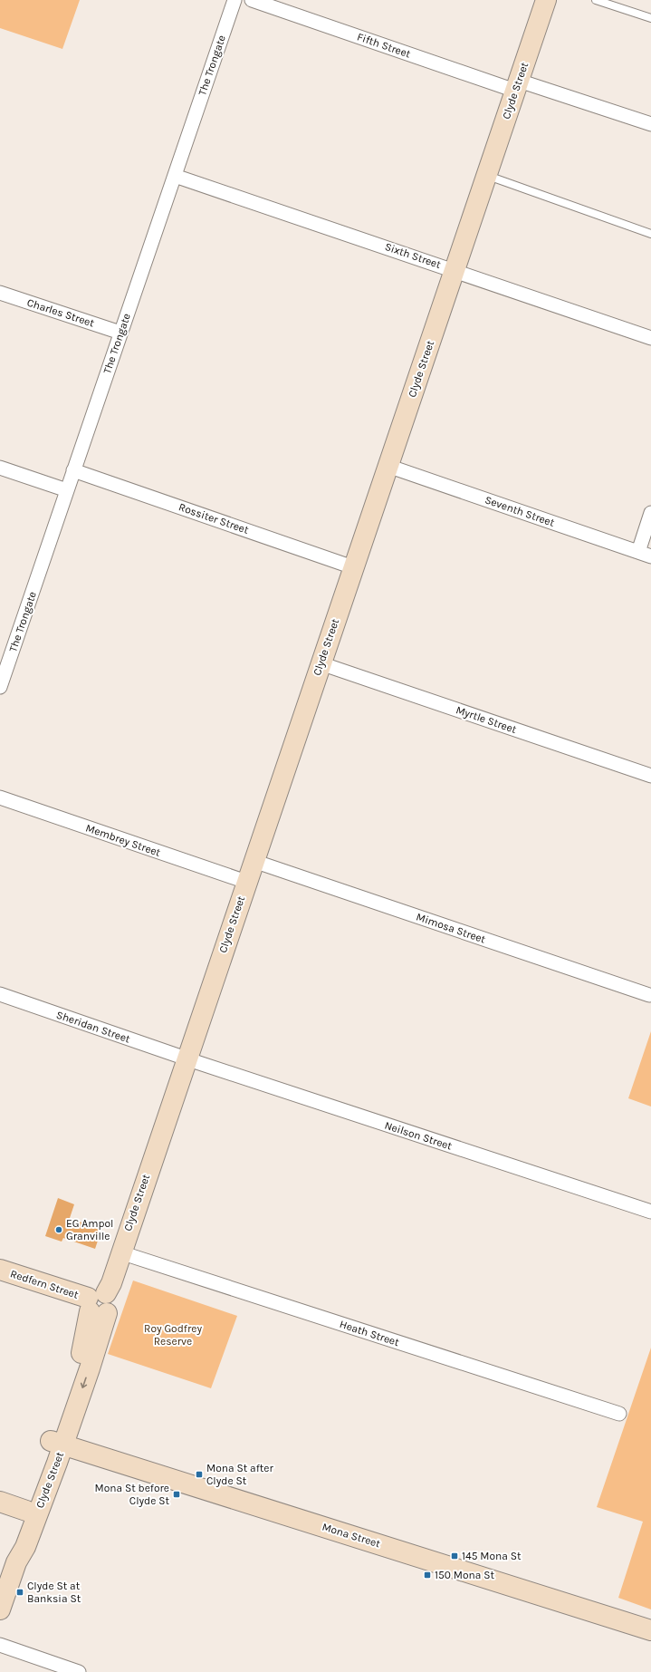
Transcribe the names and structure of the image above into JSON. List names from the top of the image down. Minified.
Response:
{"streets":{"main road":["Clyde Street","Redfern Street","Mona Street"],"street":["Fifth Street","The Trongate","Sixth Street","Charles Street","Seventh Street","Rossiter Street","Myrtle Street","Membrey Street","Mimosa Street","Sheridan Street","Neilson Street","Heath Street"]},"crossings":[["Fifth Street","Clyde Street"],["The Trongate","Sixth Street"],["The Trongate","Charles Street"],["The Trongate","Rossiter Street"],["Clyde Street","Sixth Street"],["Clyde Street","Seventh Street"],["Clyde Street","Rossiter Street"],["Clyde Street","Myrtle Street"],["Clyde Street","Membrey Street"],["Clyde Street","Mimosa Street"],["Clyde Street","Sheridan Street"],["Clyde Street","Neilson Street"],["Clyde Street","Redfern Street"],["Clyde Street","Heath Street"],["Clyde Street","Mona Street"],["Sheridan Street","Neilson Street"]],"parks":["Roy Godfrey Reserve"],"places":{"other":["EG Ampol Granville"],"transit":["Mona St after Clyde St","Mona St before Clyde St","145 Mona St","150 Mona St","Clyde St at Banksia St"]}}
